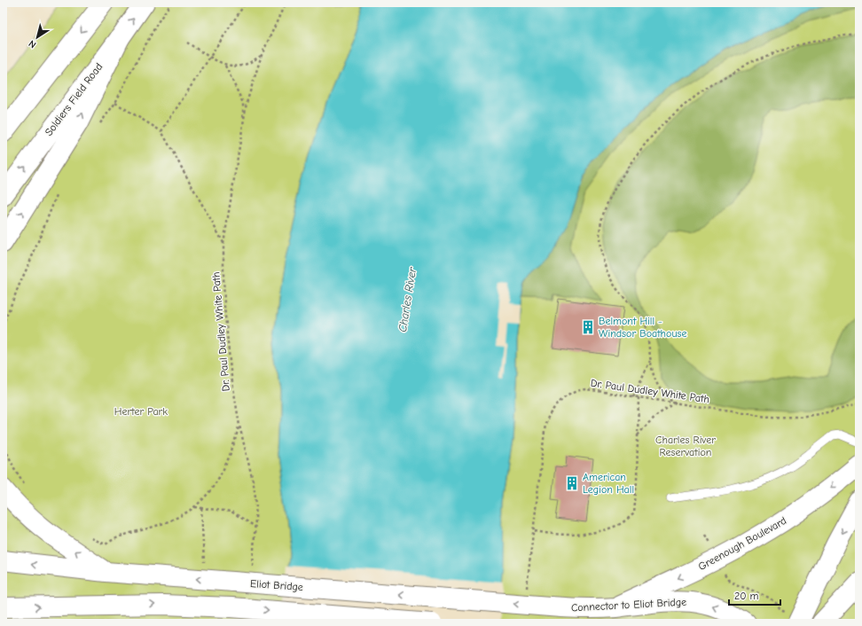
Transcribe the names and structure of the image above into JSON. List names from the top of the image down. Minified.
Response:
{"streets":{"main road":["Soldiers Field Road","Greenough Boulevard","Eliot Bridge","Connector to Eliot Bridge"],"path":["Dr. Paul Dudley White Path"]},"crossings":[["Greenough Boulevard","Connector to Eliot Bridge"],["Eliot Bridge","Connector to Eliot Bridge"]],"one_way":["Greenough Boulevard","Connector to Eliot Bridge"],"water":["Charles River"],"parks":["Herter Park","Charles River Reservation"],"places":{"building":["Belmont Hill - Windsor Boathouse","American Legion Hall"]},"scale_bar":"20 m","north":"bottom left"}
